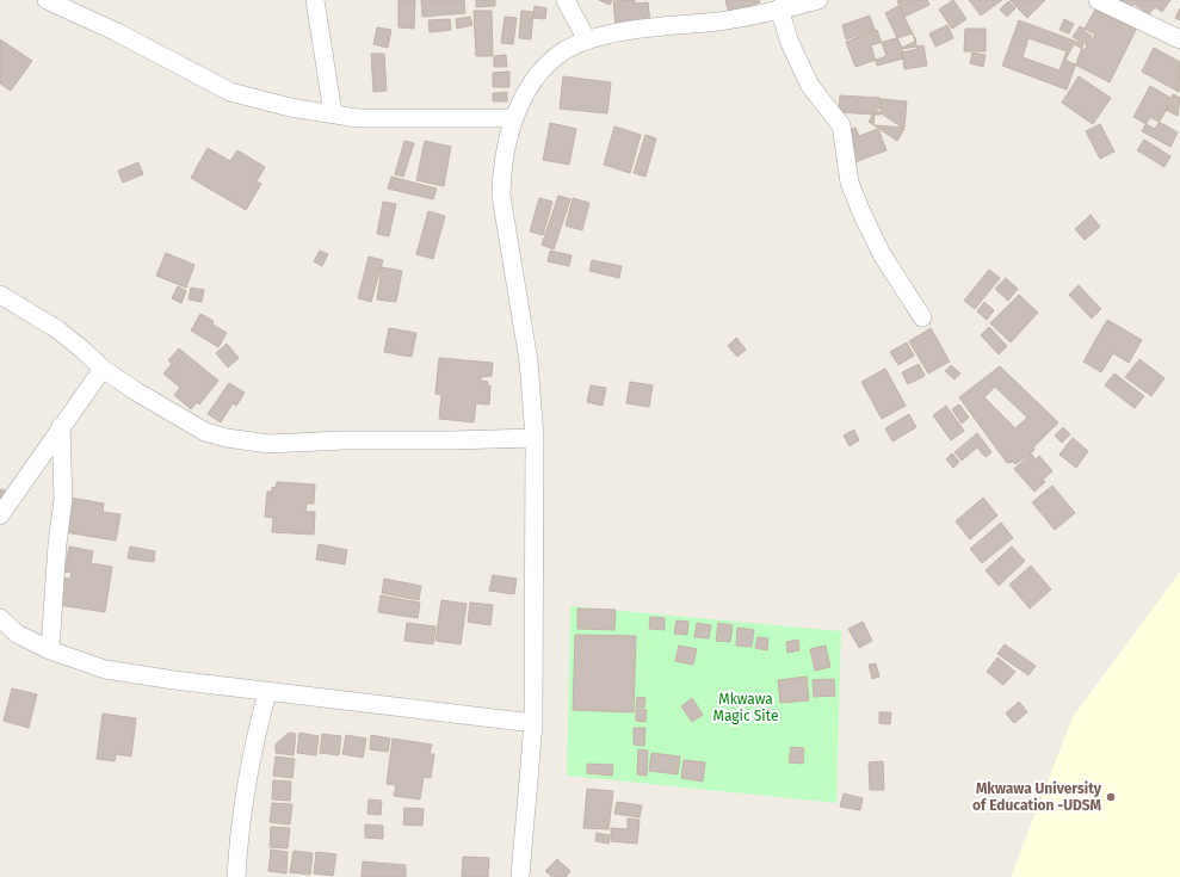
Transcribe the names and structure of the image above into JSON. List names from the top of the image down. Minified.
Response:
{"parks":["Mkwawa Magic Site"],"places":["Mkwawa University of Education -UDSM"]}
